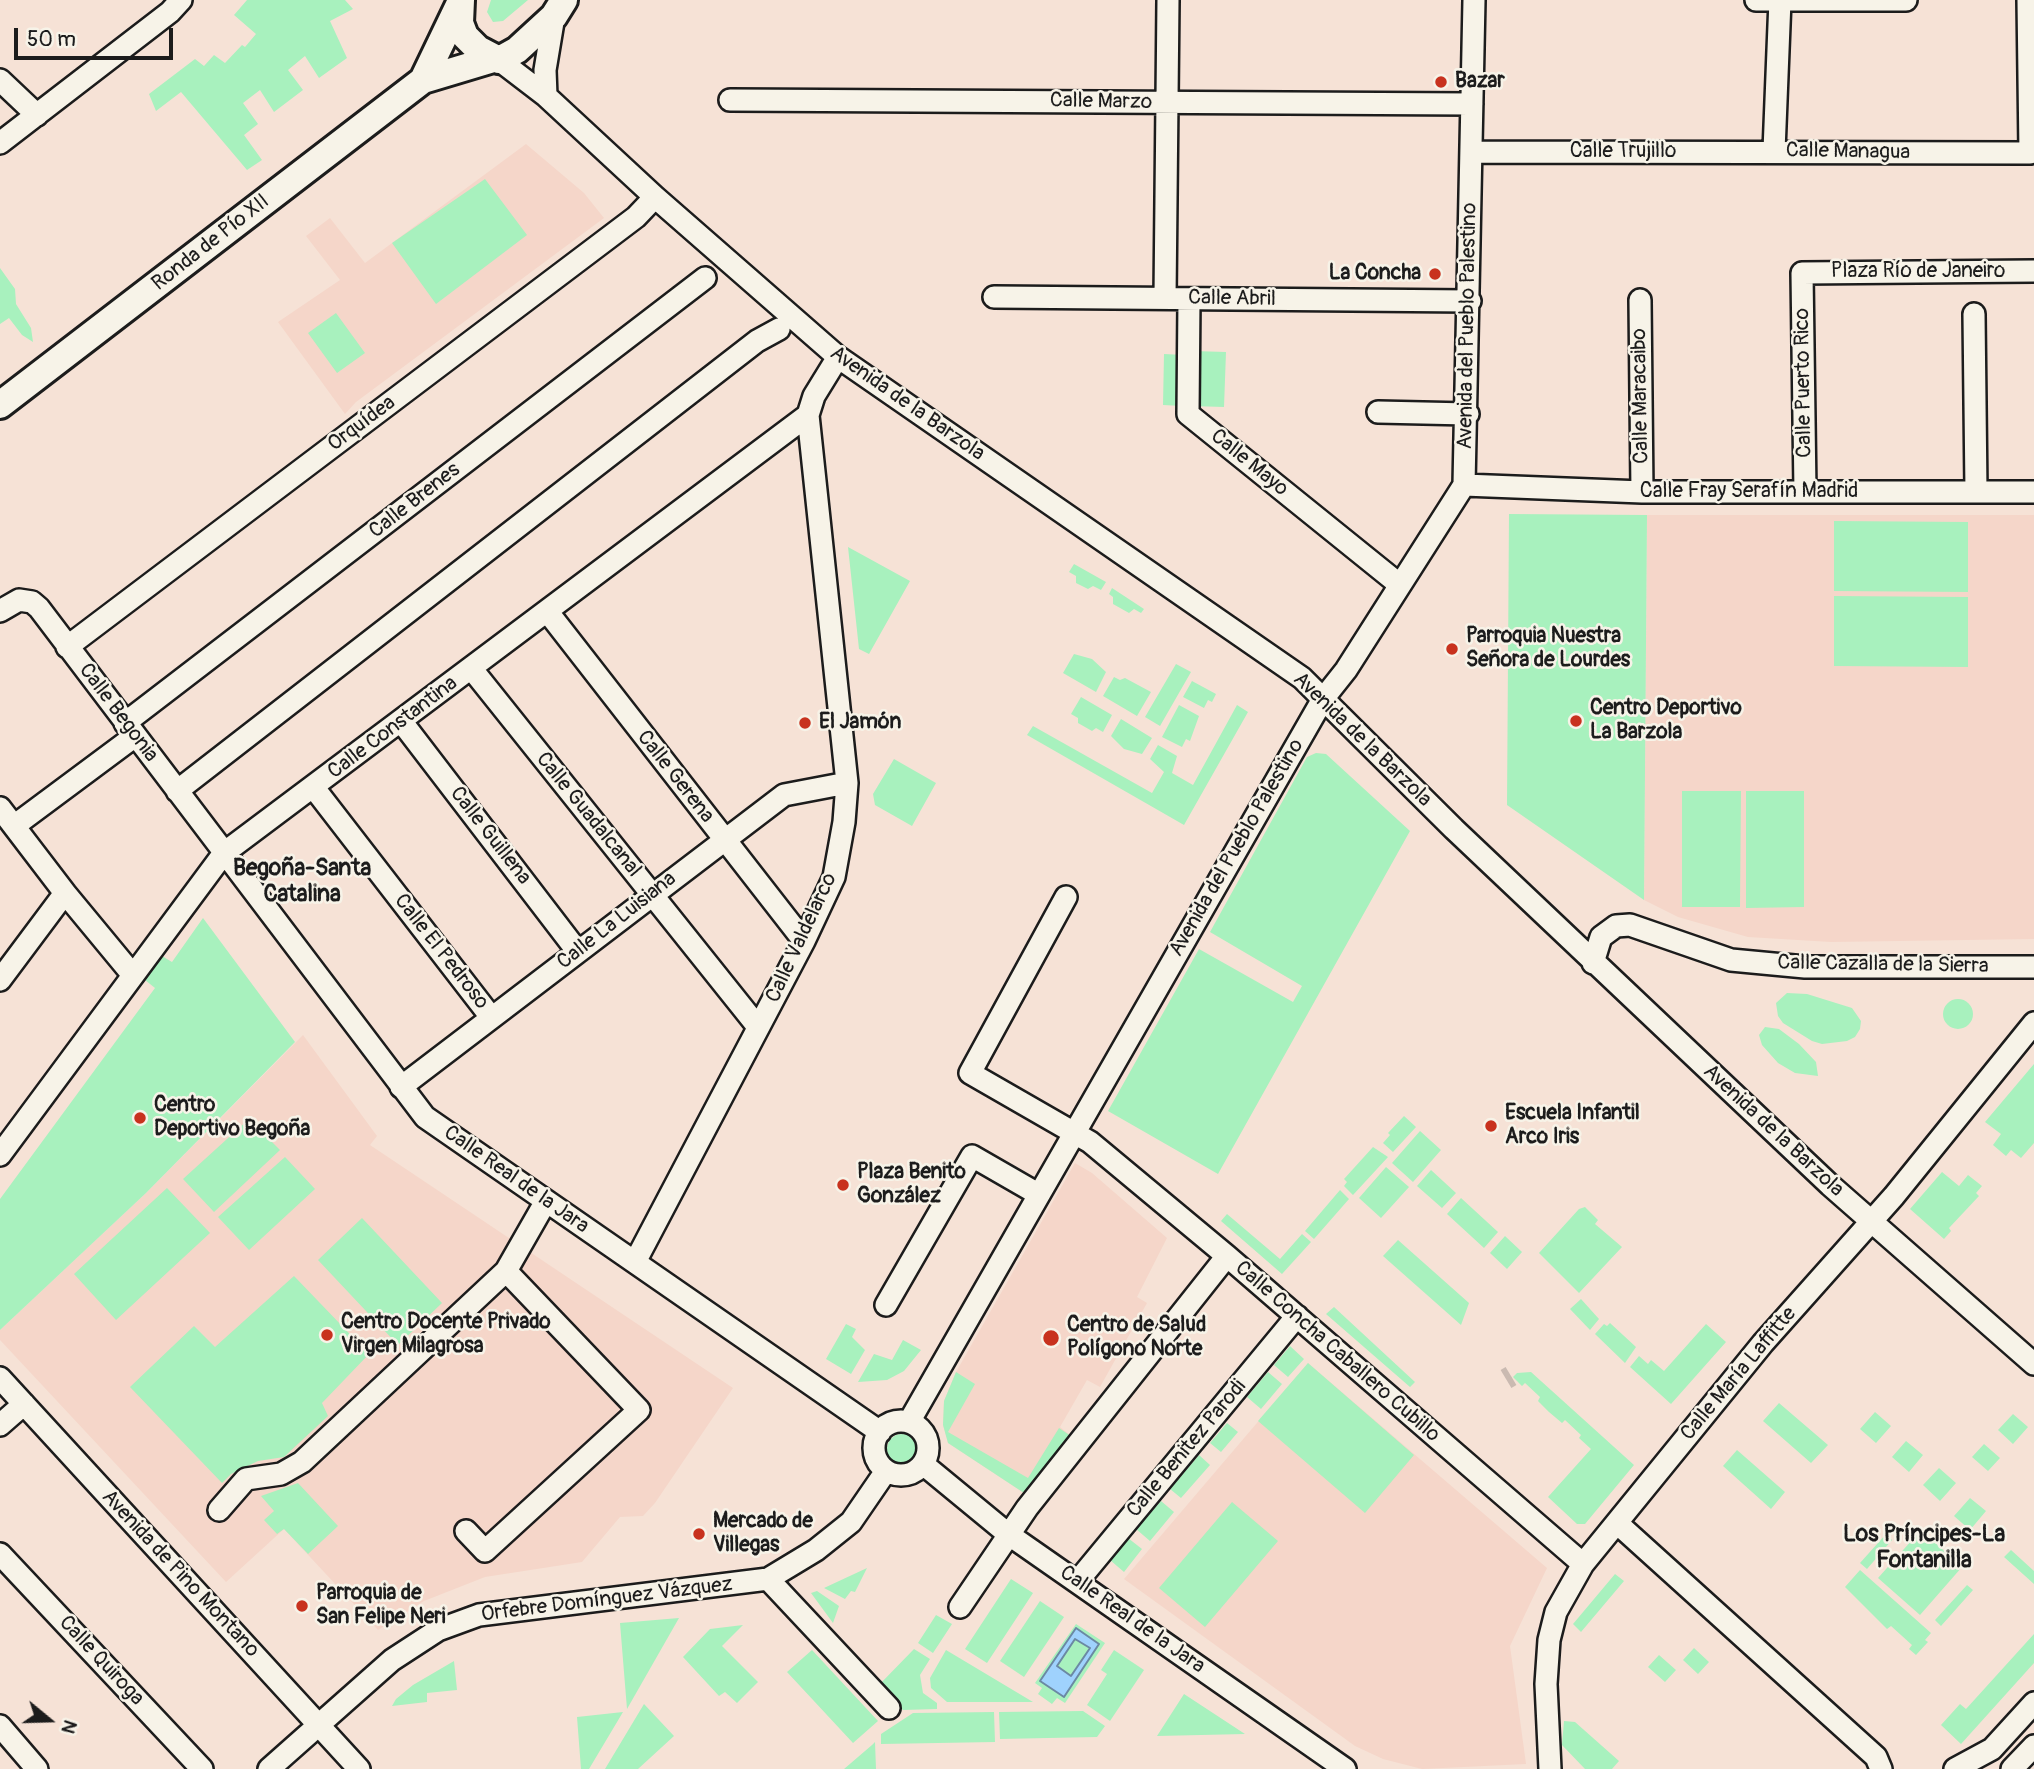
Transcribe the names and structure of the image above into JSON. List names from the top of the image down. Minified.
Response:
{"streets":{"main road":["Ronda de Pío XII"],"street":["Calle Marzo","Calle Trujillo","Calle Managua","Plaza Río de Janeiro","Calle Abril","Avenida del Pueblo Palestino","Calle Puerto Rico","Calle Maracaibo","Avenida de la Barzola","Orquídea","Calle Mayo","Calle Fray Serafín Madrid","Calle Brenes","Calle Begonia","Calle Constantina","Calle Gerena","Calle Guadalcanal","Calle Guillena","Calle La Luisiana","Calle Valdelarco","Calle El Pedroso","Calle Cazalla de la Sierra","Calle Real de la Jara","Calle Concha Caballero Cubillo","Calle María Laffitte","Calle Benitez Parodi","Avenida de Pino Montano","Orfebre Domínguez Vázquez","Calle Quiroga"]},"crossings":[["Calle Marzo","Avenida del Pueblo Palestino"],["Calle Trujillo","Calle Managua"],["Calle Trujillo","Avenida del Pueblo Palestino"],["Ronda de Pío XII","Avenida de la Barzola"],["Plaza Río de Janeiro","Calle Puerto Rico"],["Calle Abril","Avenida del Pueblo Palestino"],["Calle Abril","Calle Mayo"],["Avenida del Pueblo Palestino","Avenida de la Barzola"],["Avenida del Pueblo Palestino","Calle Mayo"],["Avenida del Pueblo Palestino","Calle Fray Serafín Madrid"],["Avenida del Pueblo Palestino","Calle Real de la Jara"],["Avenida del Pueblo Palestino","Calle Concha Caballero Cubillo"],["Avenida del Pueblo Palestino","Orfebre Domínguez Vázquez"],["Calle Puerto Rico","Calle Fray Serafín Madrid"],["Calle Maracaibo","Calle Fray Serafín Madrid"],["Avenida de la Barzola","Orquídea"],["Avenida de la Barzola","Calle Constantina"],["Avenida de la Barzola","Calle Cazalla de la Sierra"],["Avenida de la Barzola","Calle María Laffitte"],["Orquídea","Calle Begonia"],["Calle Brenes","Calle Begonia"],["Calle Begonia","Calle Constantina"],["Calle Begonia","Calle Real de la Jara"],["Calle Constantina","Calle Gerena"],["Calle Constantina","Calle Guadalcanal"],["Calle Constantina","Calle Guillena"],["Calle Constantina","Calle Valdelarco"],["Calle Constantina","Calle El Pedroso"],["Calle Constantina","Calle Real de la Jara"],["Calle Gerena","Calle La Luisiana"],["Calle Gerena","Calle Valdelarco"],["Calle Guadalcanal","Calle La Luisiana"],["Calle Guadalcanal","Calle Valdelarco"],["Calle Guillena","Calle La Luisiana"],["Calle La Luisiana","Calle Valdelarco"],["Calle La Luisiana","Calle El Pedroso"],["Calle La Luisiana","Calle Real de la Jara"],["Calle Valdelarco","Calle Real de la Jara"],["Calle Real de la Jara","Calle Benitez Parodi"],["Calle Real de la Jara","Orfebre Domínguez Vázquez"],["Calle Concha Caballero Cubillo","Calle María Laffitte"],["Calle Concha Caballero Cubillo","Calle Benitez Parodi"],["Avenida de Pino Montano","Orfebre Domínguez Vázquez"]],"districts":["Begoña-Santa Catalina","Los Príncipes-La Fontanilla"],"places":["Bazar","La Concha","Parroquia Nuestra Señora de Lourdes","Centro Deportivo La Barzola","El Jamón","Centro Deportivo Begoña","Escuela Infantil Arco Iris","Plaza Benito González","Centro Docente Privado Virgen Milagrosa","Centro de Salud Polígono Norte","Mercado de Villegas","Parroquia de San Felipe Neri"],"scale_bar":"50 m","north":"right"}
